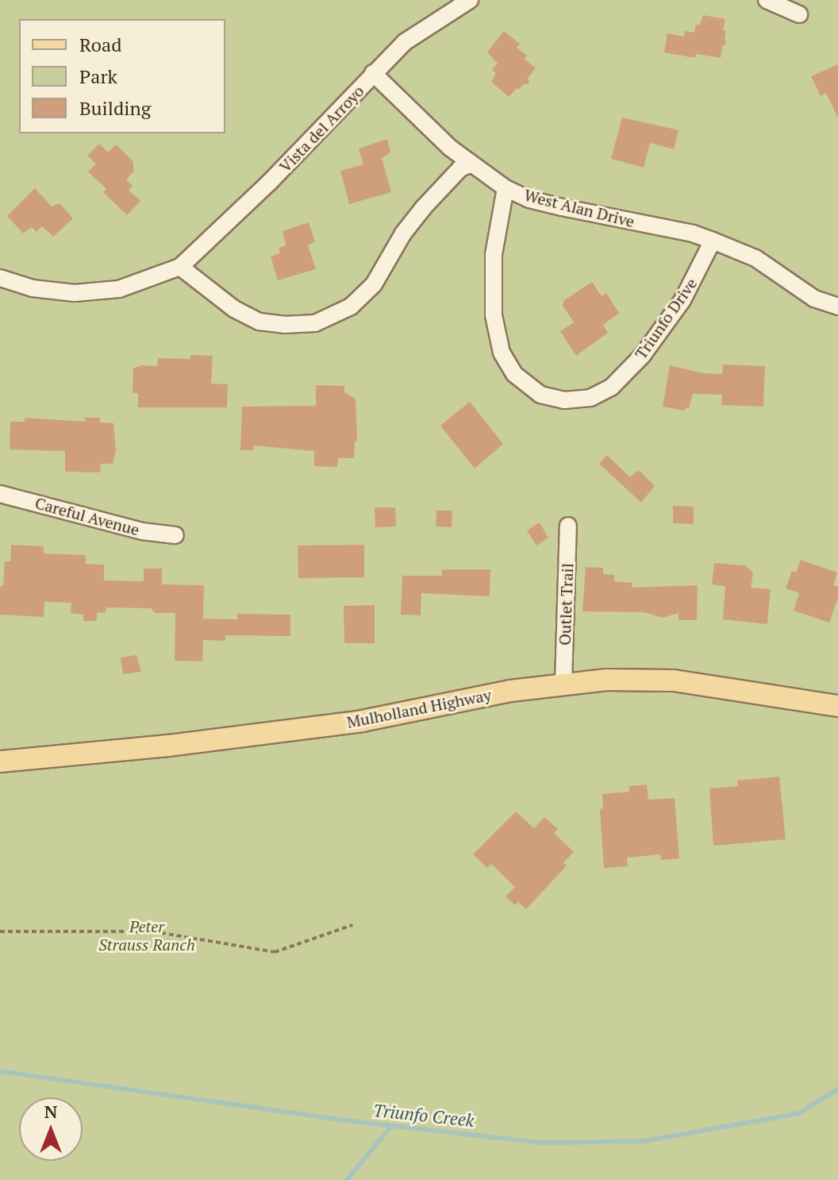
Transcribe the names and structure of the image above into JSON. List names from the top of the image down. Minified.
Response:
{"streets":{"main road":["Mulholland Highway"],"street":["Vista del Arroyo","West Alan Drive","Triunfo Drive","Careful Avenue","Outlet Trail"]},"crossings":[["Vista del Arroyo","West Alan Drive"],["West Alan Drive","Triunfo Drive"],["Outlet Trail","Mulholland Highway"]],"water":["Triunfo Creek"],"parks":["Peter Strauss Ranch"],"legend":["Road","Park","Building"],"north":"top"}
